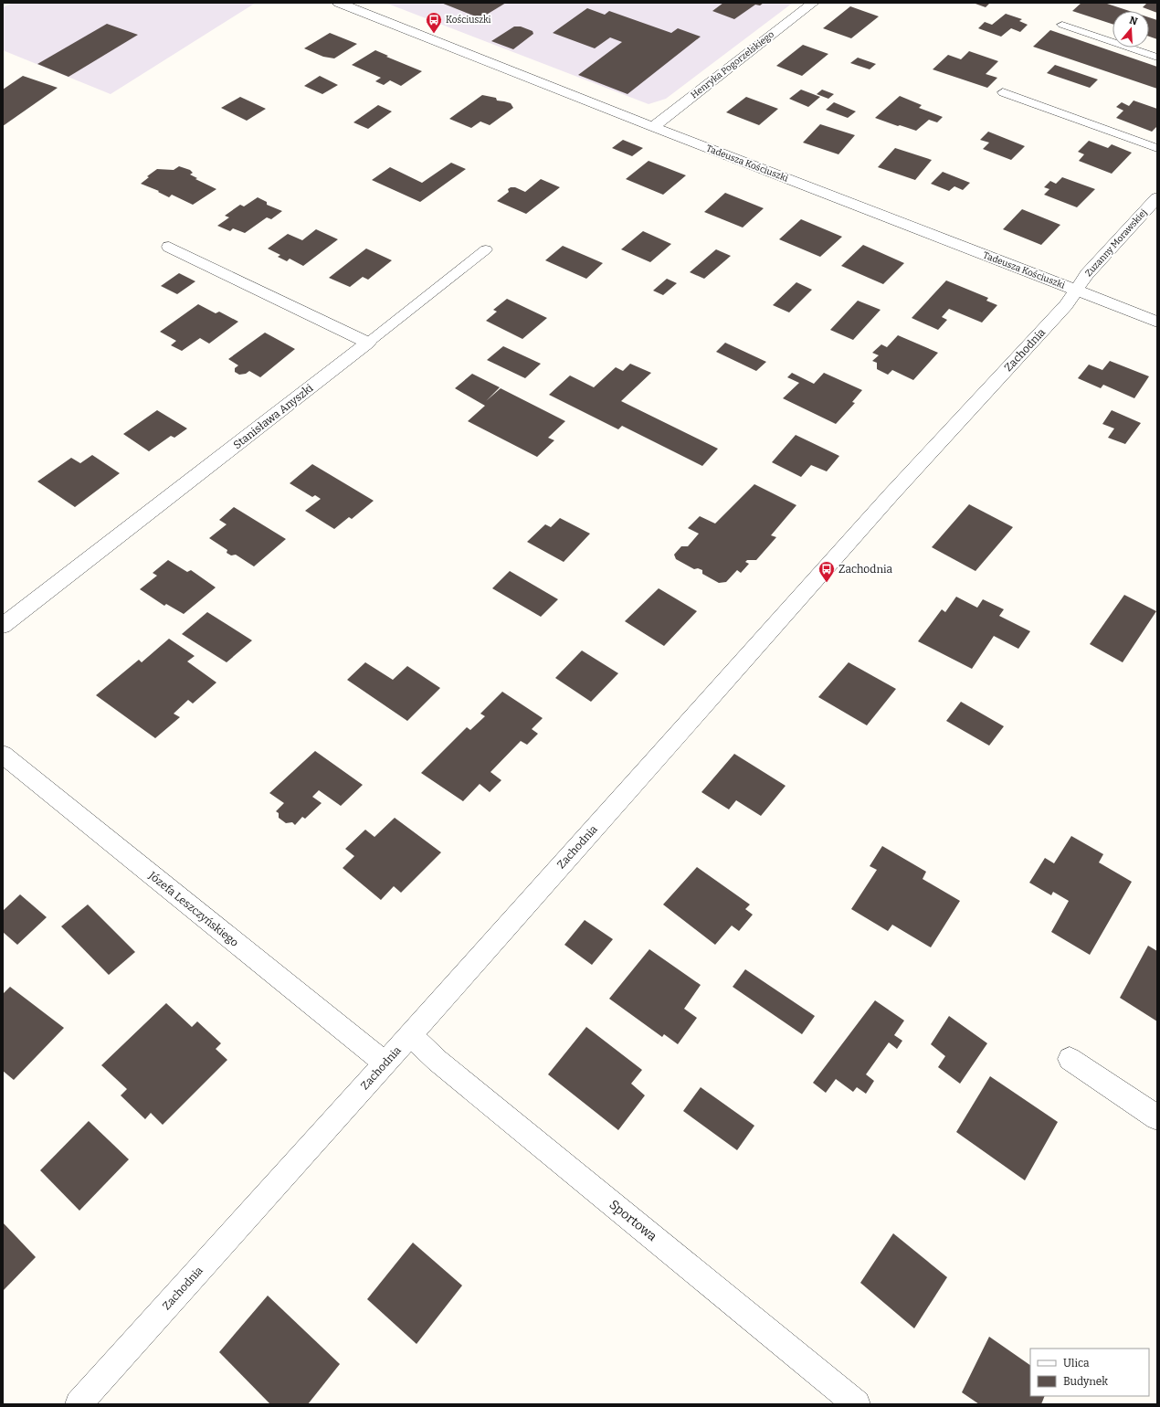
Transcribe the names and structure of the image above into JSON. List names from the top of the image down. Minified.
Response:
{"streets":{"street":["Henryka Pogorzelskiego","Tadeusza Kościuszki","Zuzanny Morawskiej","Zachodnia","Stanisława Anyszki","Józefa Leszczyńskiego","Sportowa"]},"crossings":[["Henryka Pogorzelskiego","Tadeusza Kościuszki"],["Tadeusza Kościuszki","Zuzanny Morawskiej"],["Tadeusza Kościuszki","Zachodnia"],["Zuzanny Morawskiej","Zachodnia"],["Zachodnia","Józefa Leszczyńskiego"],["Zachodnia","Sportowa"]],"places":{"bus stop":["Kościuszki","Zachodnia"]},"legend":["Ulica","Budynek"],"north":"top"}
